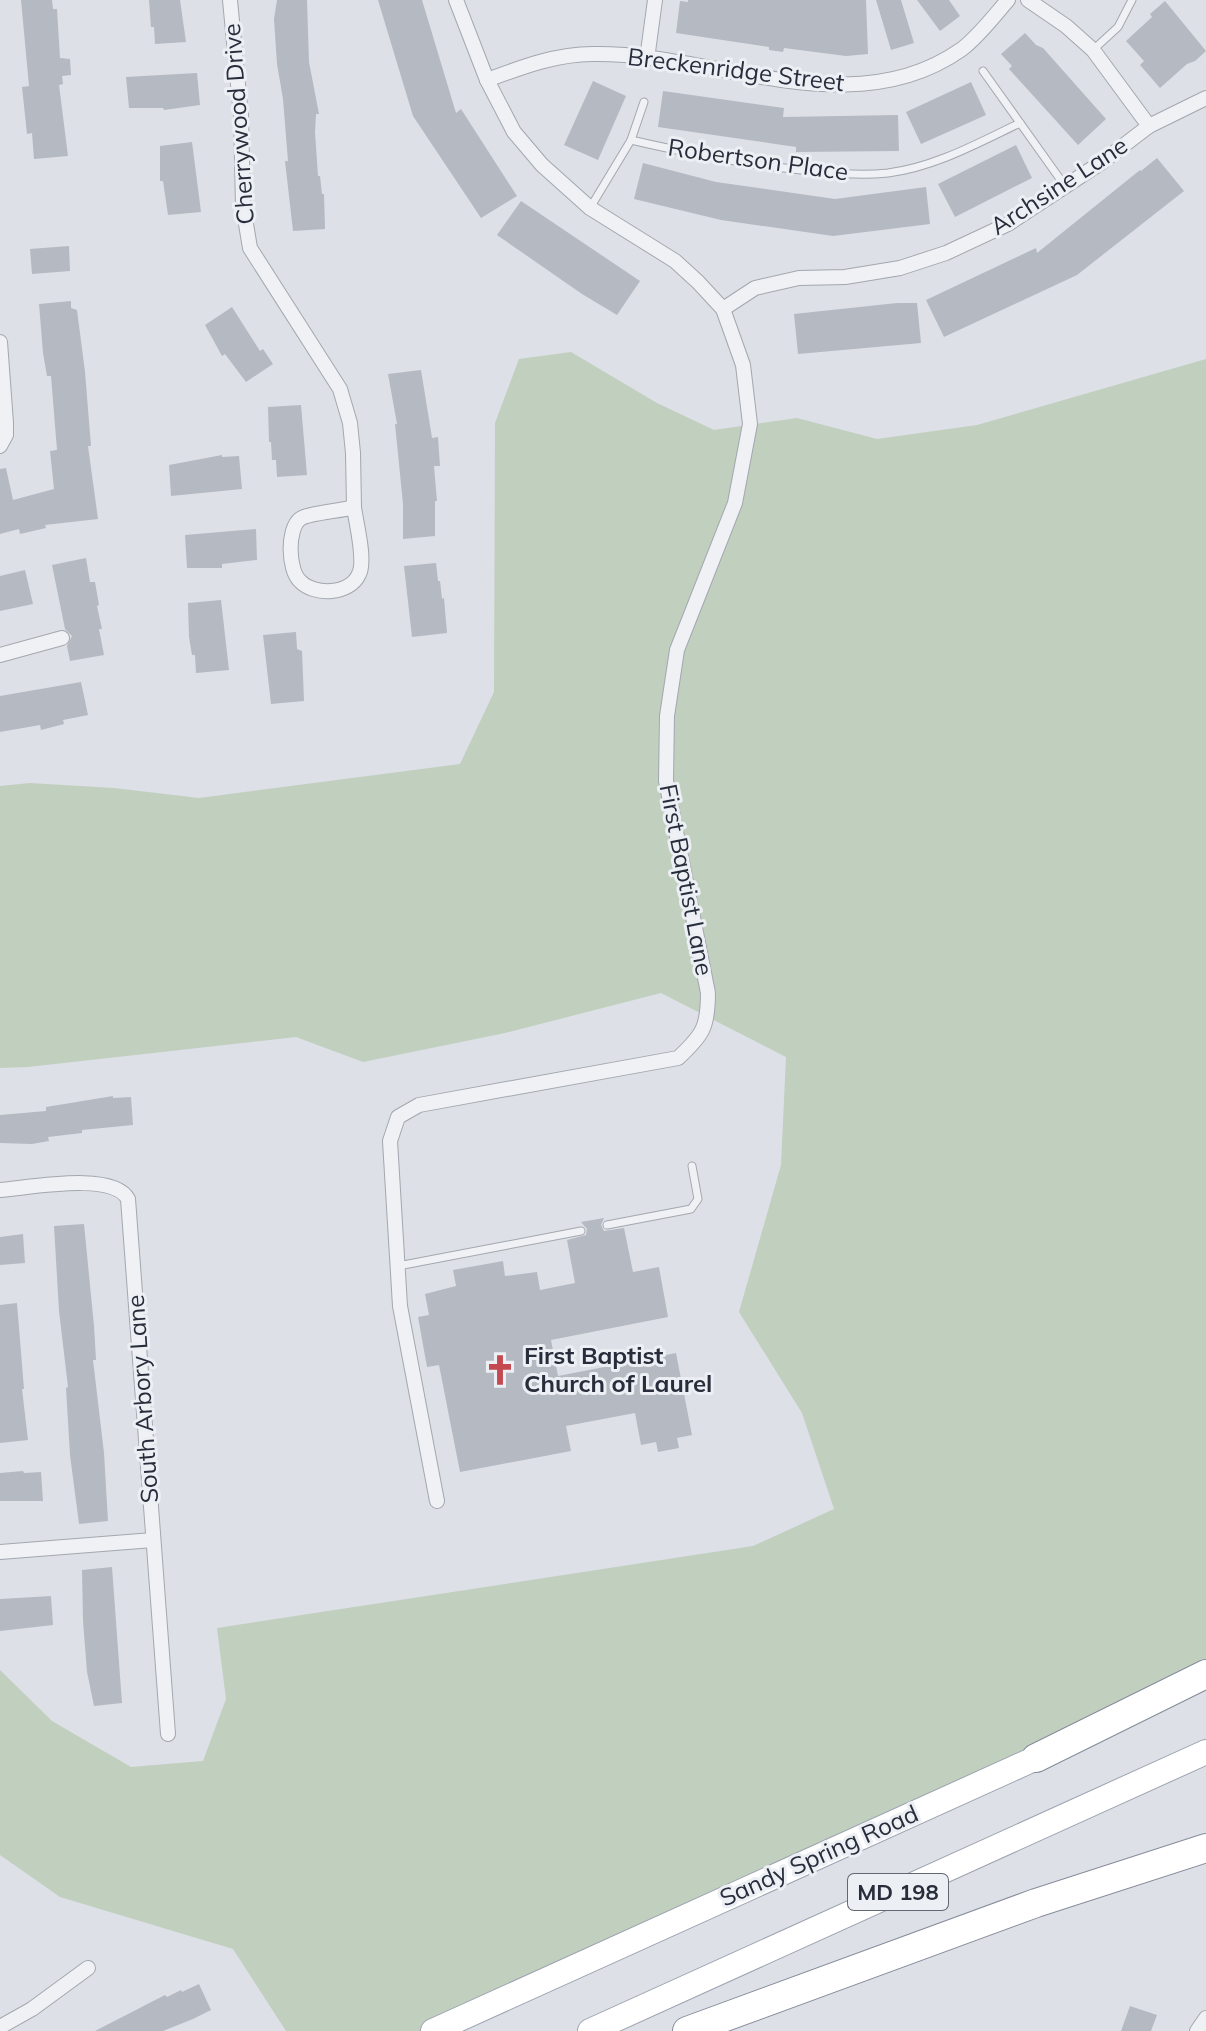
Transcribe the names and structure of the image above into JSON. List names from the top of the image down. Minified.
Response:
{"streets":{"main road":["Sandy Spring Road","MD 198"],"street":["Breckenridge Street","Cherrywood Drive","Archsine Lane","First Baptist Lane","South Arbory Lane"],"lane":["Robertson Place"]},"crossings":[["Breckenridge Street","First Baptist Lane"],["Archsine Lane","First Baptist Lane"]],"places":{"church":["First Baptist Church of Laurel"]}}
